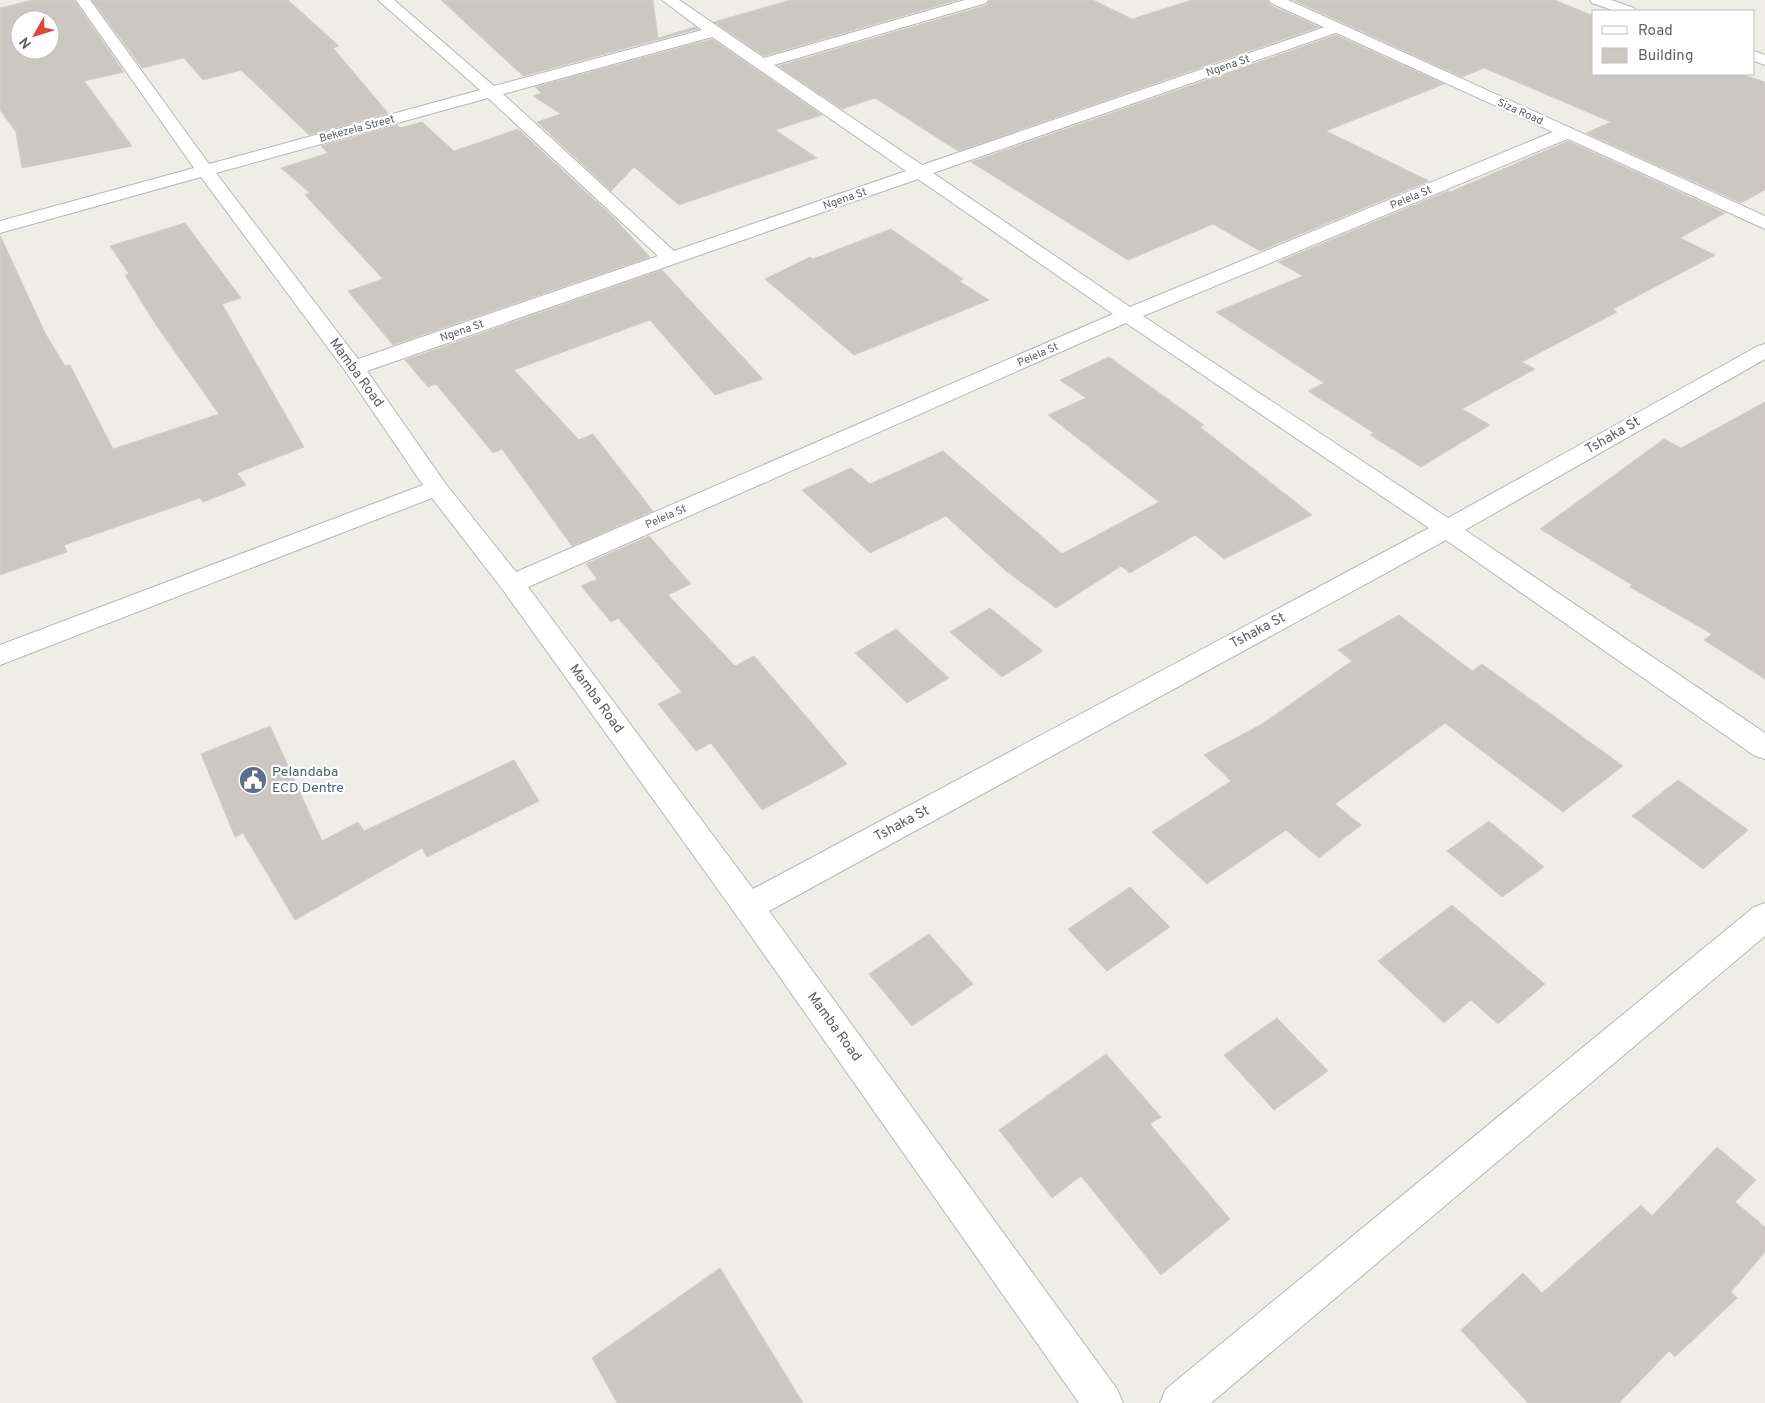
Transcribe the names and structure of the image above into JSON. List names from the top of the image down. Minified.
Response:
{"streets":{"street":["Ngena St","Siza Road","Bekezela Street","Pelela St","Mamba Road","Tshaka St"]},"crossings":[["Ngena St","Siza Road"],["Ngena St","Mamba Road"],["Siza Road","Pelela St"],["Bekezela Street","Mamba Road"],["Pelela St","Mamba Road"],["Mamba Road","Tshaka St"]],"places":{"public building":["Pelandaba ECD Dentre"]},"legend":["Road","Building"],"north":"bottom left"}
